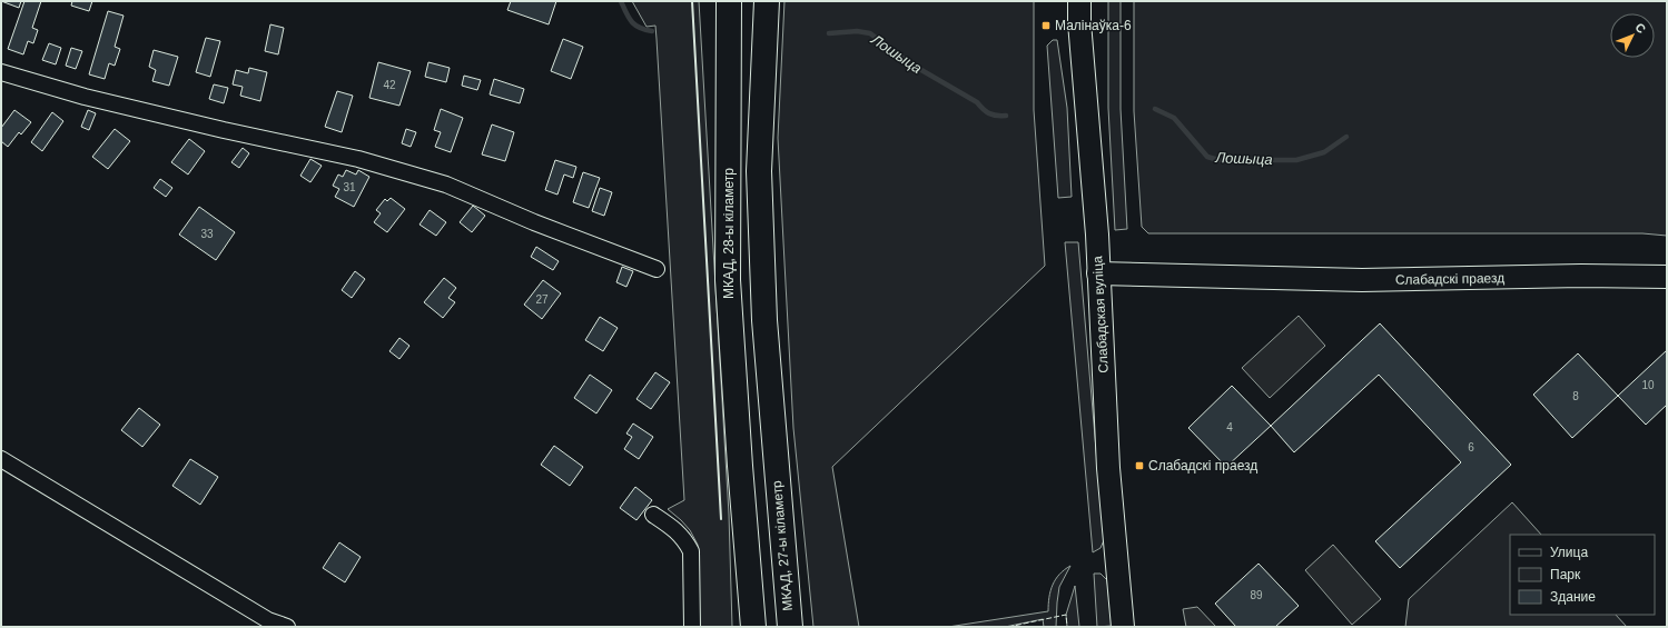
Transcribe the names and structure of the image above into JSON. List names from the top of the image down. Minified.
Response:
{"streets":{"highway":["МКАД, 28-ы кіламетр","МКАД, 27-ы кіламетр"],"main road":["Слабадскі праезд","Слабадская вуліца"]},"crossings":[["Слабадскі праезд","Слабадская вуліца"]],"water":["Лошыца"],"places":{"transit":["Малінаўка-6","Слабадскі праезд"]},"house_numbers":["42","31","33","27","10","8","4","6","89"],"legend":["Улица","Парк","Здание"],"north":"top right"}
